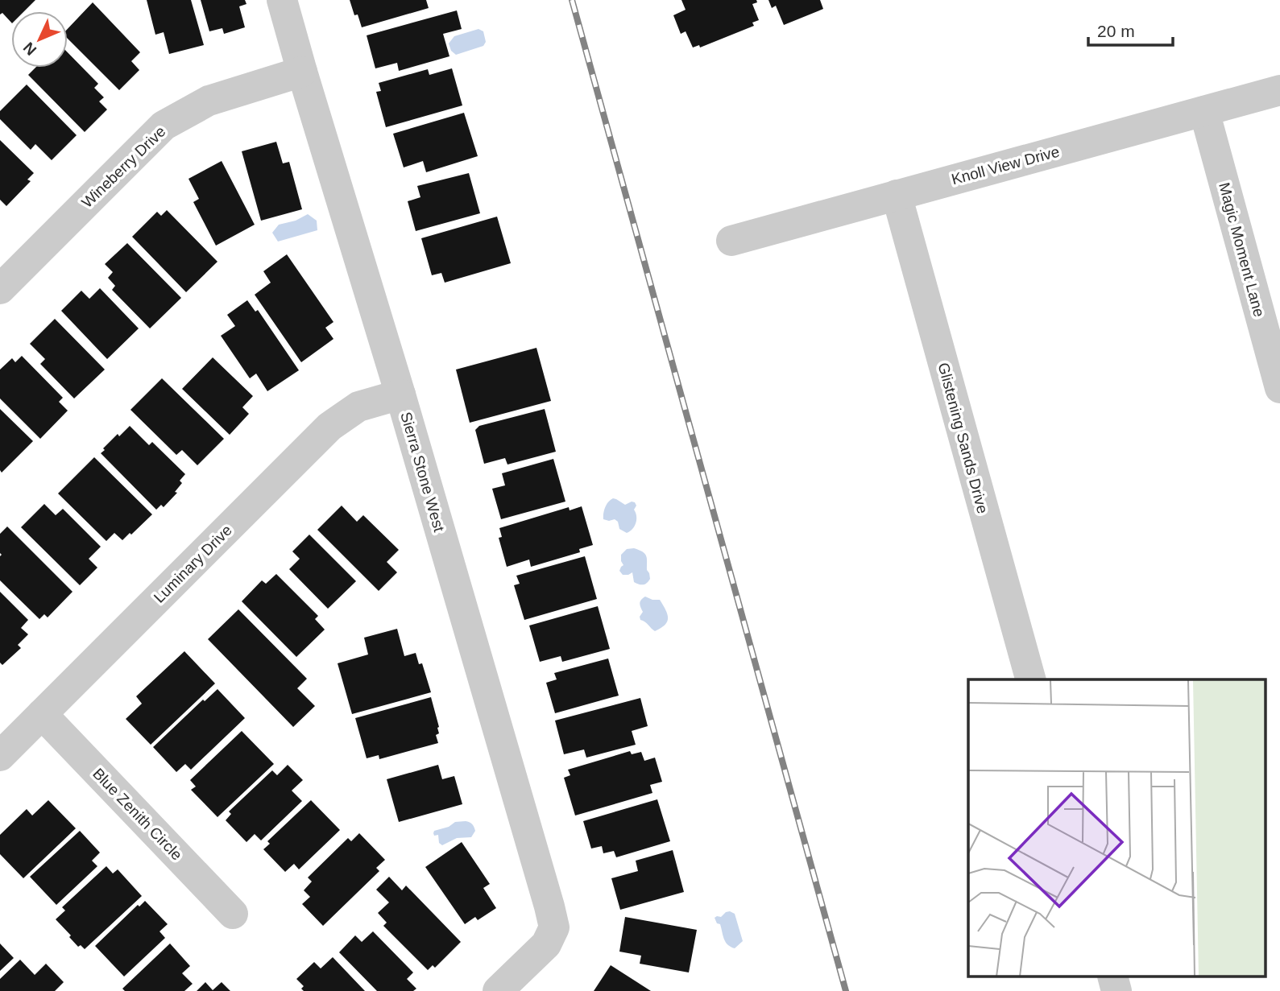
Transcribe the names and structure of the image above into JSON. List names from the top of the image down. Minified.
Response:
{"streets":{"street":["Knoll View Drive","Wineberry Drive","Magic Moment Lane","Glistening Sands Drive","Sierra Stone West","Luminary Drive","Blue Zenith Circle"]},"crossings":[["Knoll View Drive","Magic Moment Lane"],["Knoll View Drive","Glistening Sands Drive"],["Wineberry Drive","Sierra Stone West"],["Sierra Stone West","Luminary Drive"],["Luminary Drive","Blue Zenith Circle"]],"scale_bar":"20 m","north":"bottom left"}
